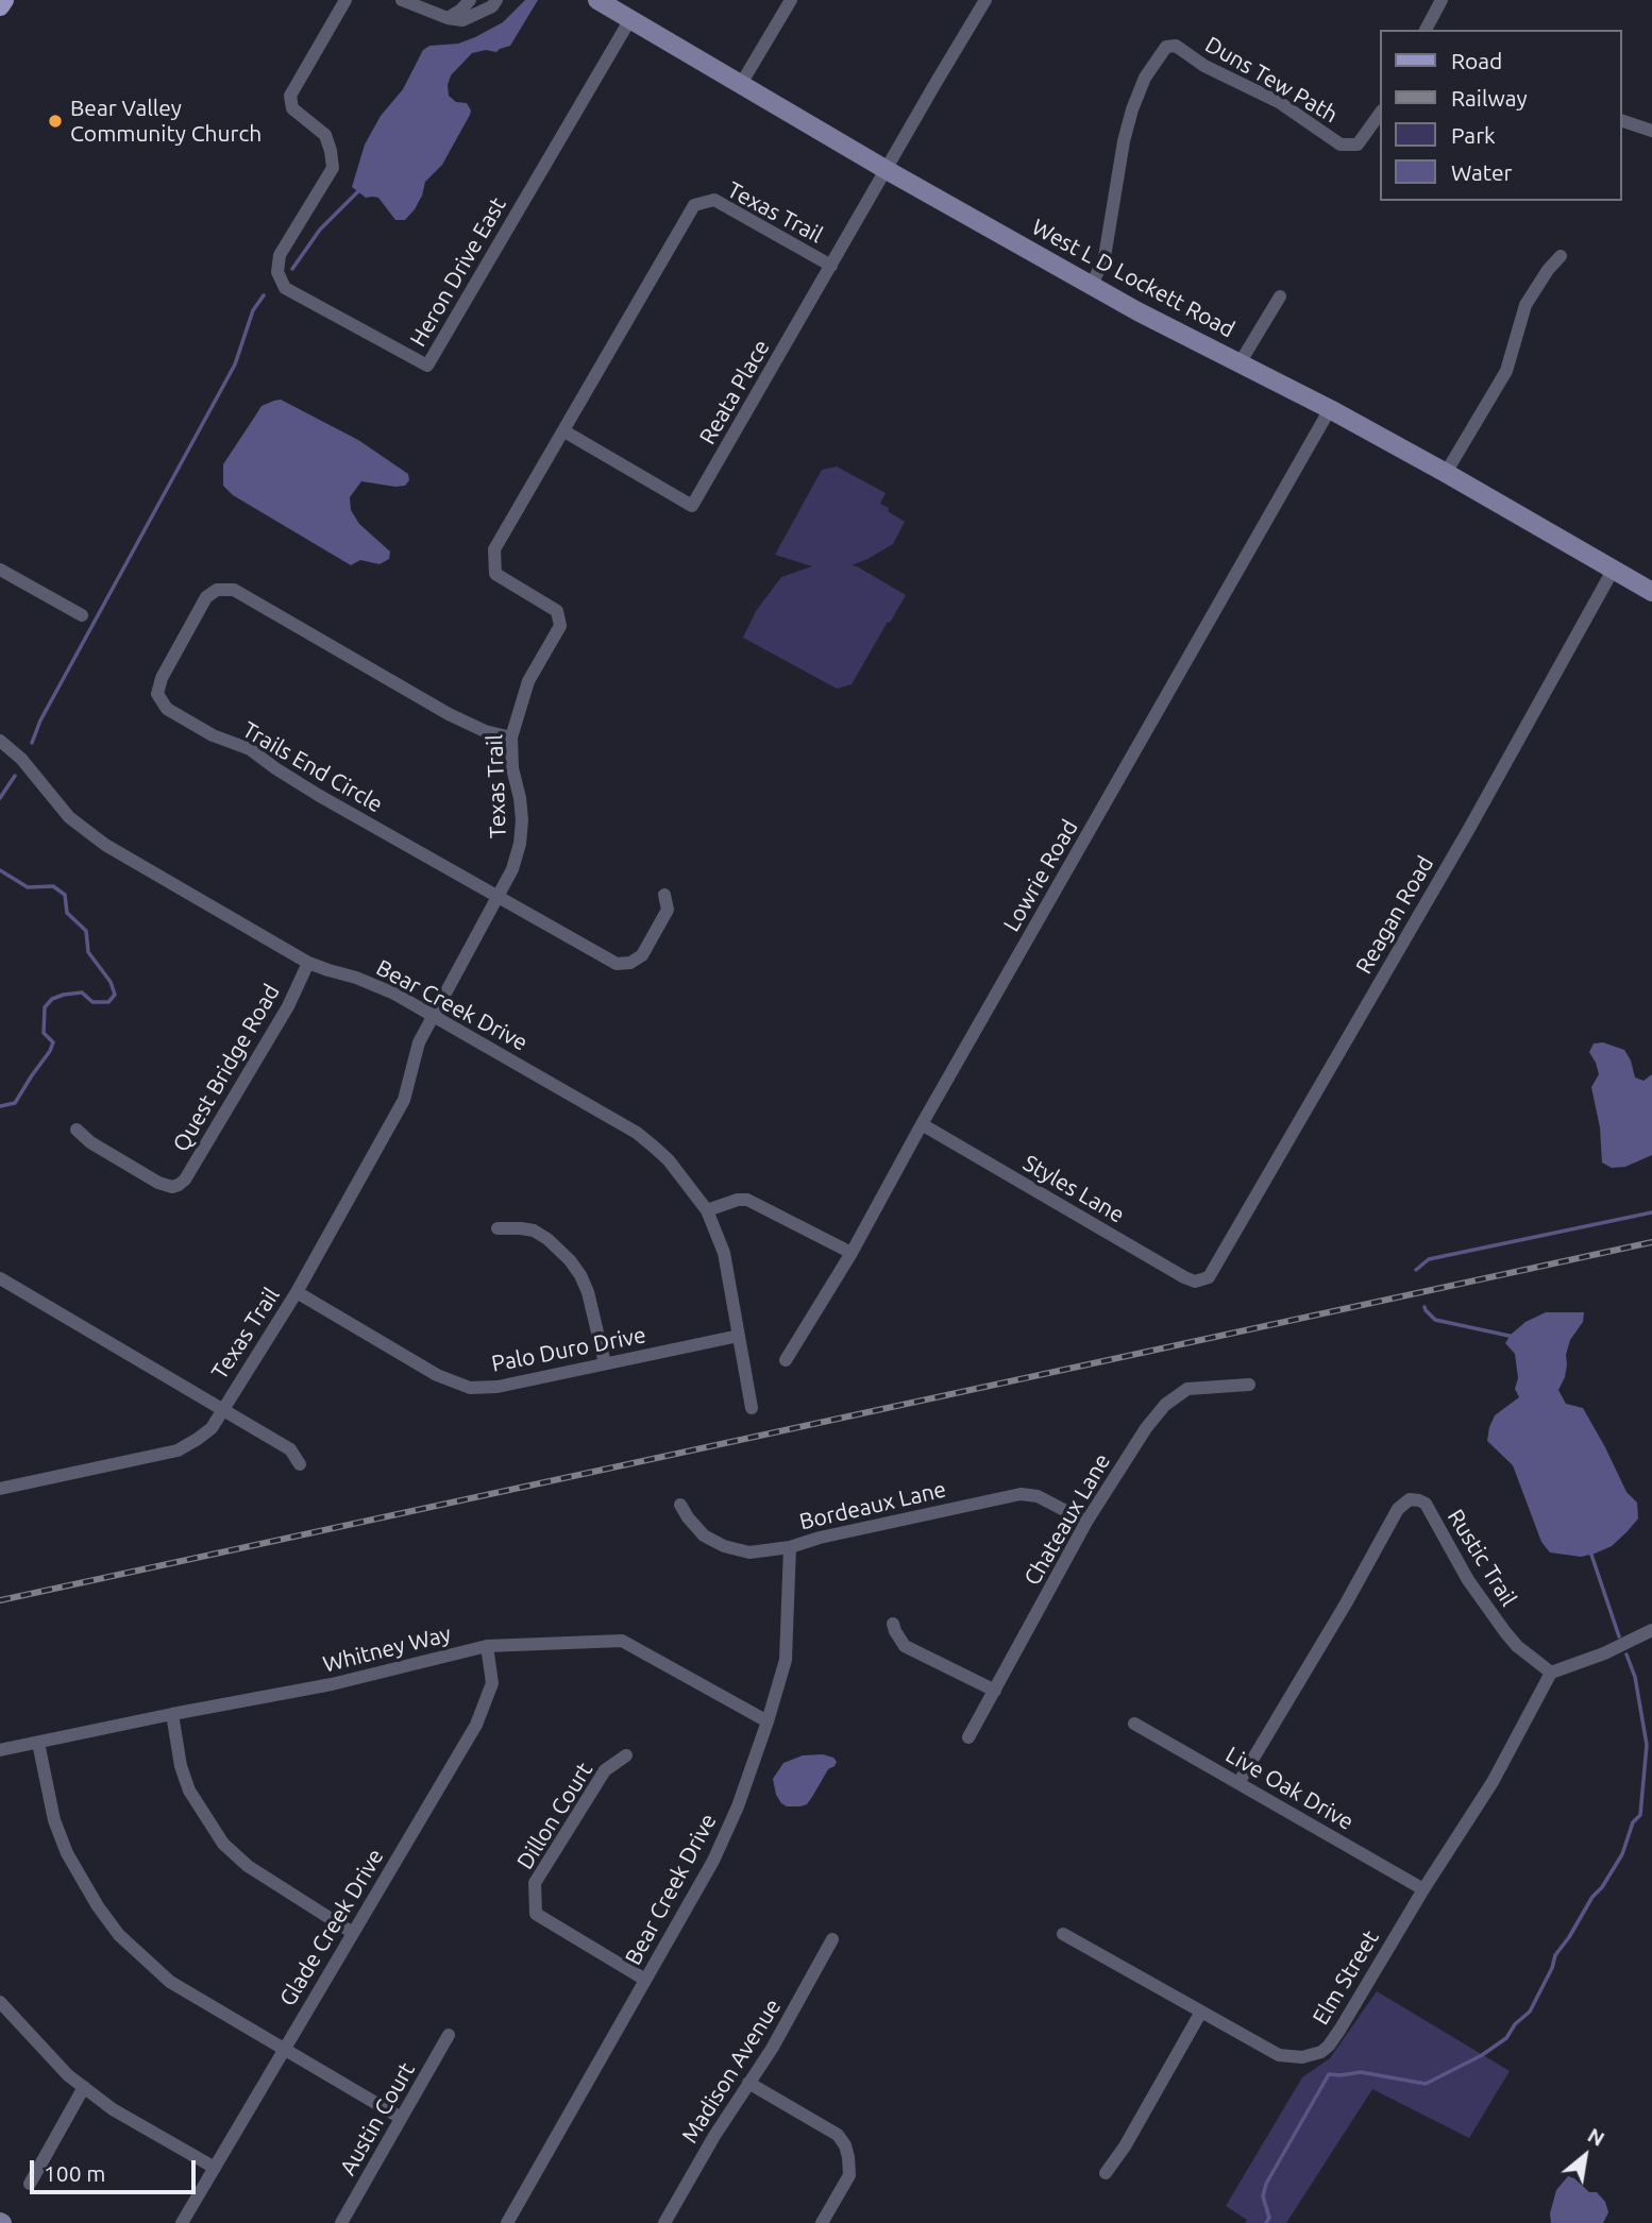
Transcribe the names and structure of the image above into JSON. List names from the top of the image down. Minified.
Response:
{"streets":{"main road":["West L D Lockett Road"],"street":["Duns Tew Path","Texas Trail","Heron Drive East","Reata Place","Trails End Circle","Lowrie Road","Reagan Road","Bear Creek Drive","Quest Bridge Road","Styles Lane","Palo Duro Drive","Bordeaux Lane","Chateaux Lane","Rustic Trail","Whitney Way","Live Oak Drive","Dillon Court","Glade Creek Drive","Elm Street","Madison Avenue","Austin Court"]},"crossings":[["Duns Tew Path","West L D Lockett Road"],["Texas Trail","Reata Place"],["Texas Trail","Trails End Circle"],["Texas Trail","Bear Creek Drive"],["Texas Trail","Palo Duro Drive"],["Heron Drive East","West L D Lockett Road"],["West L D Lockett Road","Reata Place"],["West L D Lockett Road","Lowrie Road"],["West L D Lockett Road","Reagan Road"],["Lowrie Road","Styles Lane"],["Reagan Road","Styles Lane"],["Bear Creek Drive","Quest Bridge Road"],["Bear Creek Drive","Palo Duro Drive"],["Bear Creek Drive","Bordeaux Lane"],["Bear Creek Drive","Whitney Way"],["Bear Creek Drive","Dillon Court"],["Bordeaux Lane","Chateaux Lane"],["Rustic Trail","Live Oak Drive"],["Rustic Trail","Elm Street"],["Whitney Way","Glade Creek Drive"],["Live Oak Drive","Elm Street"]],"places":["Bear Valley Community Church"],"legend":["Road","Railway","Park","Water"],"scale_bar":"100 m","north":"top right"}
